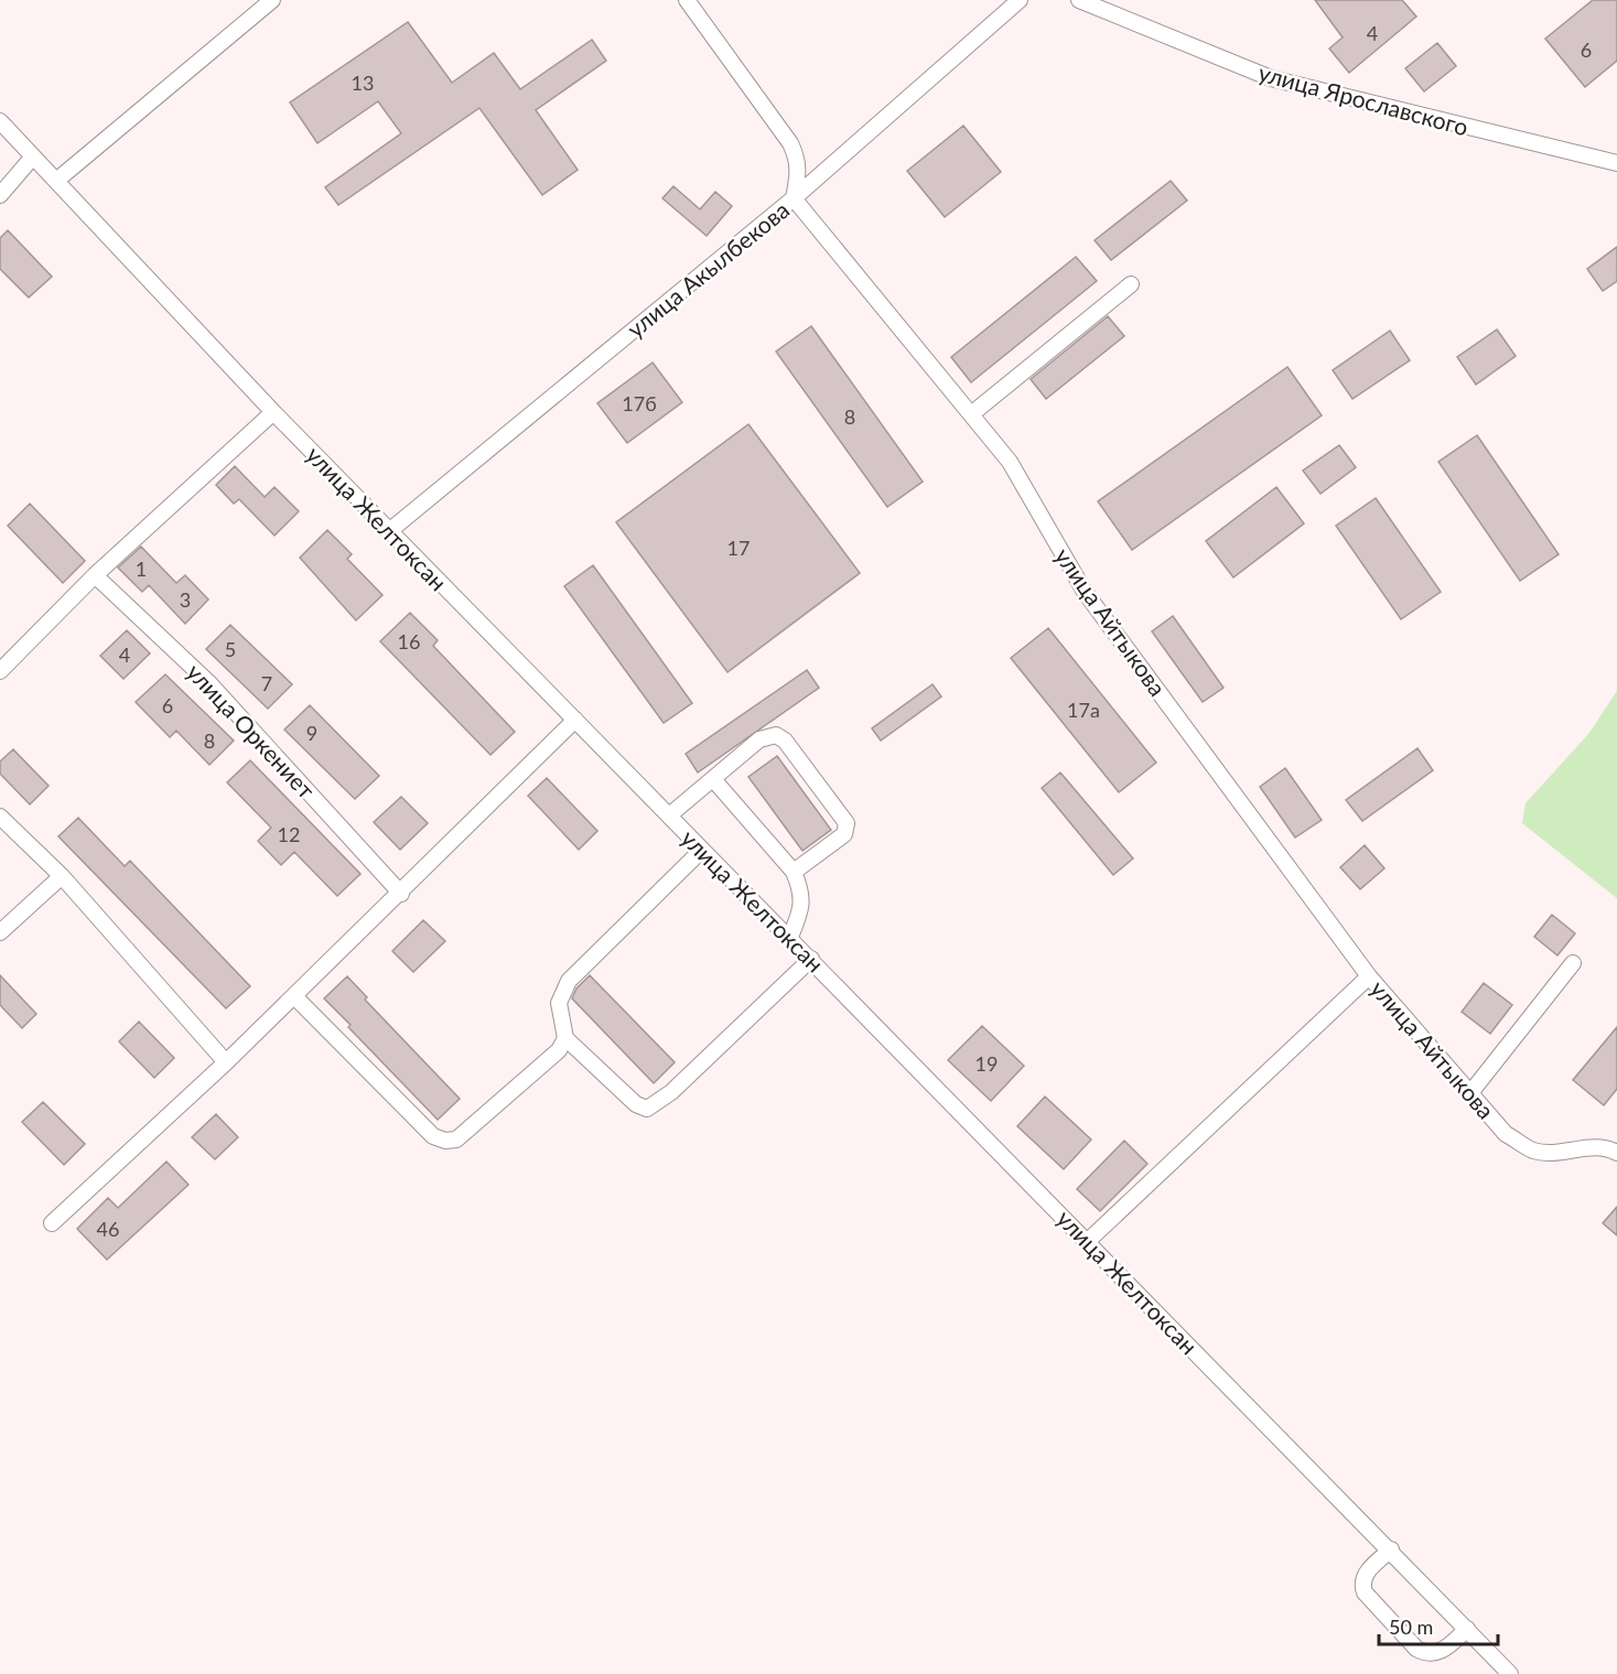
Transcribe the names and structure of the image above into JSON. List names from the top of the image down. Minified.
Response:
{"streets":{"street":["улица Ярославского","улица Акылбекова","улица Желтоксан","улица Айтыкова","улица Оркениет"]},"crossings":[["улица Акылбекова","улица Желтоксан"],["улица Акылбекова","улица Айтыкова"]],"house_numbers":["4","6","13","17б","8","17","1","3","16","5","4","7","6","17а","9","8","12","19","46"],"scale_bar":"50 m"}
